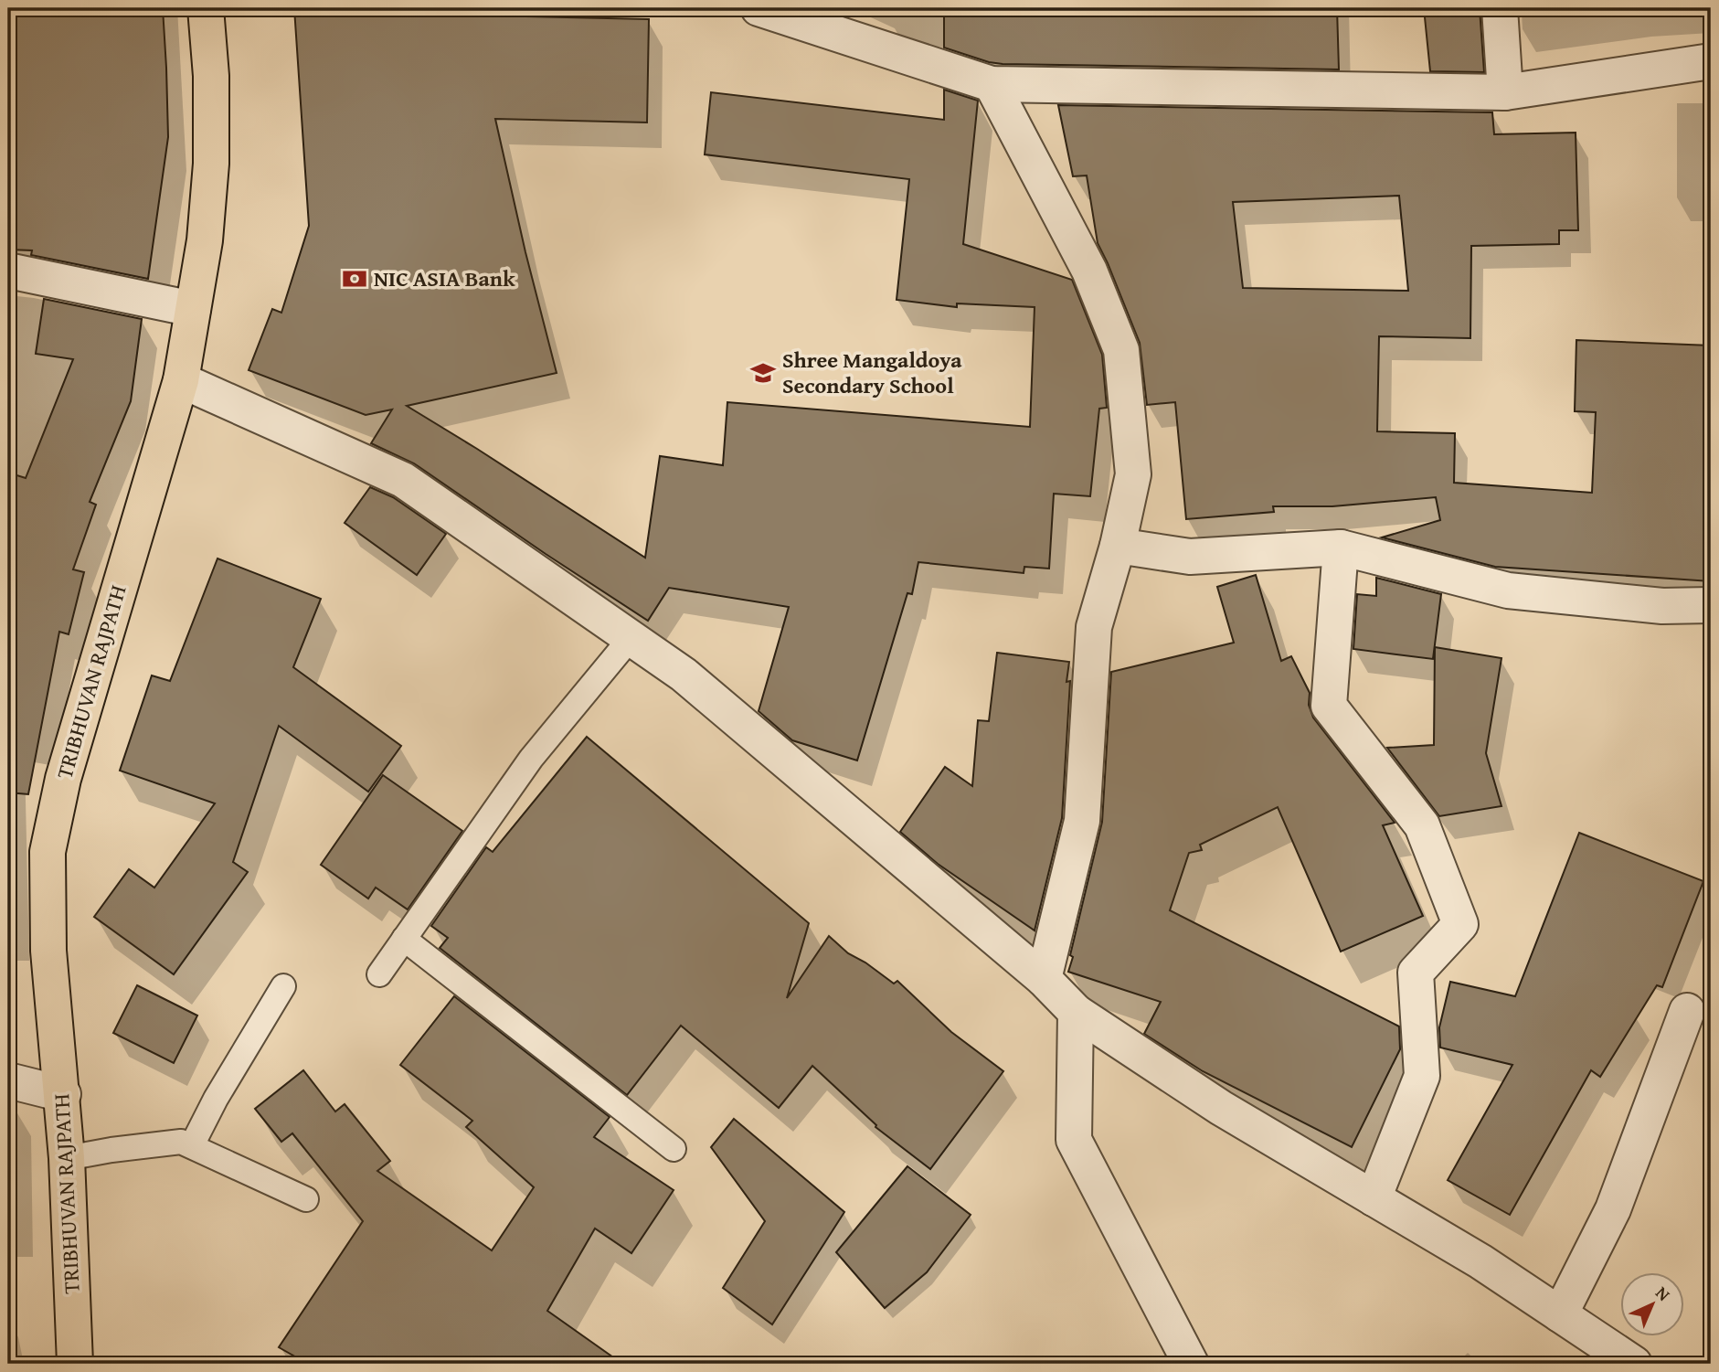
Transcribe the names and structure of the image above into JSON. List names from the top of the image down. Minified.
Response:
{"streets":{"highway":["TRIBHUVAN RAJPATH"]},"places":{"bank":["NIC ASIA Bank"],"school or university":["Shree Mangaldoya Secondary School"]},"north":"top right"}
